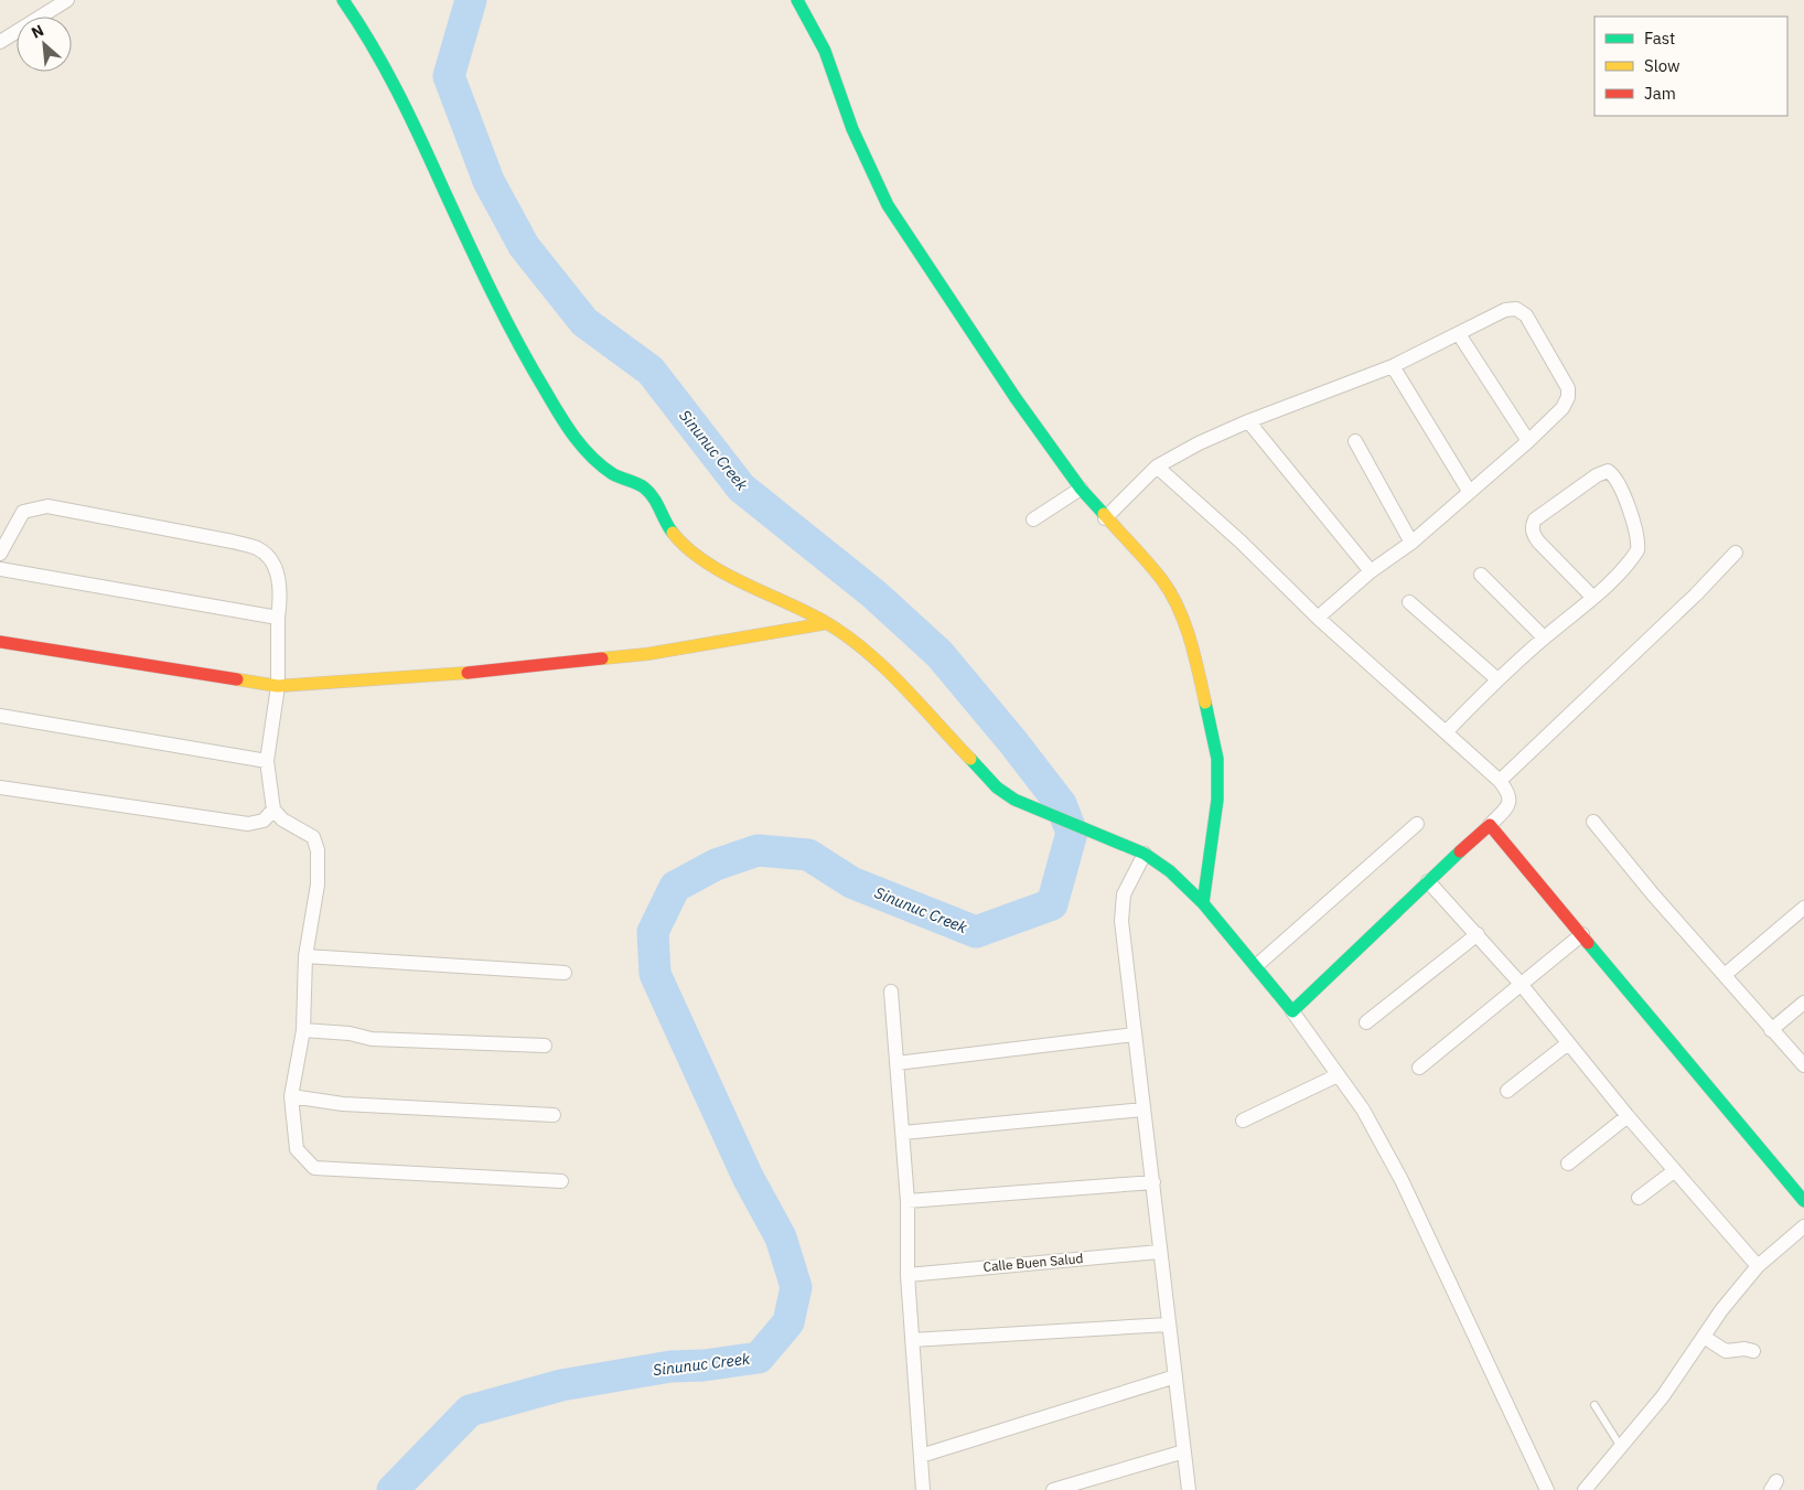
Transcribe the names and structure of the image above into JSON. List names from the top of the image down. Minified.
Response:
{"streets":{"street":["Calle Buen Salud"]},"water":["Sinunuc Creek"],"legend":["Fast","Slow","Jam"],"north":"top left"}
